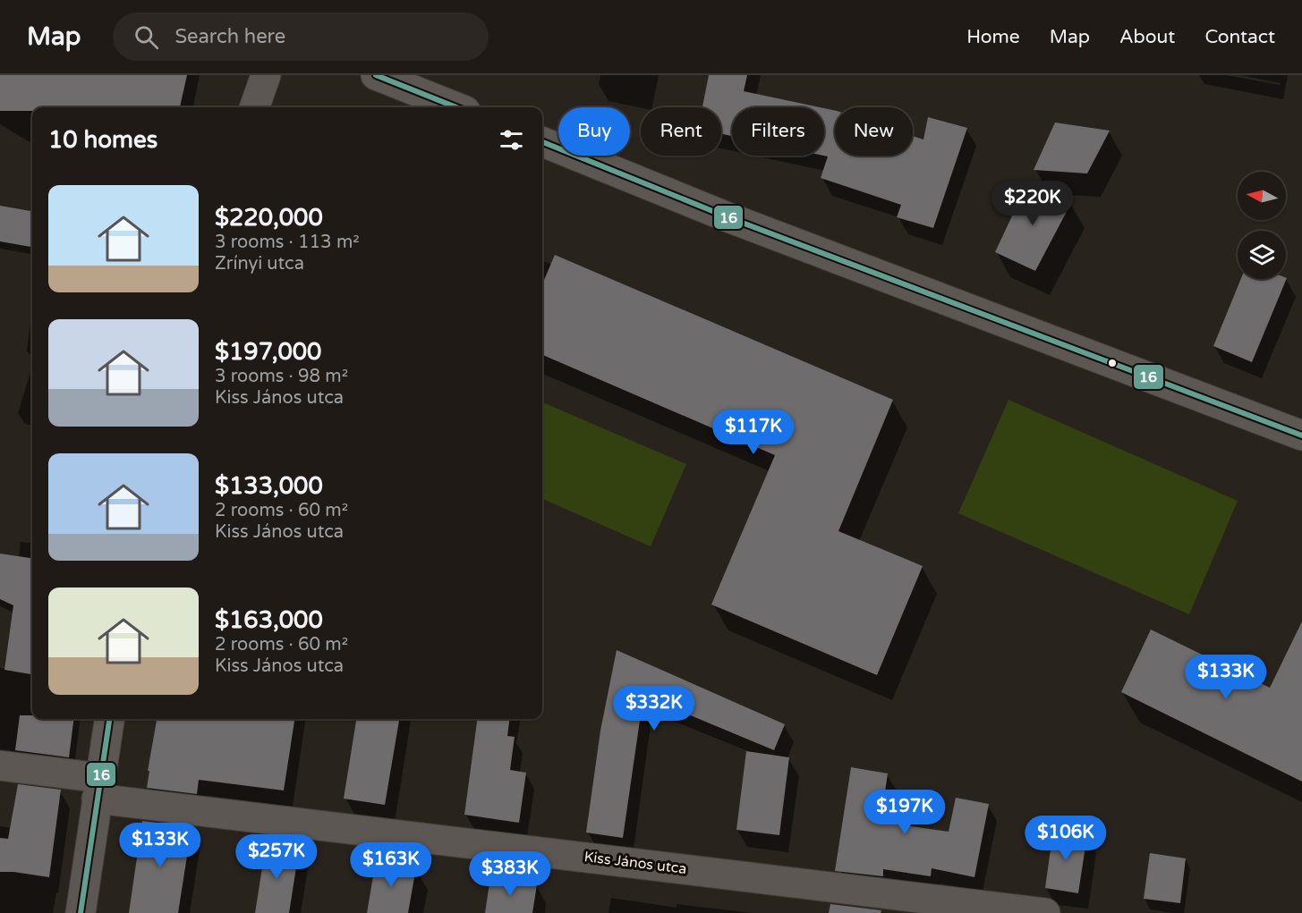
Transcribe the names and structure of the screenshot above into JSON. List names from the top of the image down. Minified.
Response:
{"streets":{"street":["Kiss János utca"]},"lines":["transit line 16"],"north":"left","page":{"header":"Map","search":"Search here","nav":["Home","Map","About","Contact"],"chip":["Buy","Rent","Filters","New"],"heading":"10 homes","list":[{"name":"$220,000","note":"3 rooms · 113 m² · Zrínyi utca"},{"name":"$197,000","note":"3 rooms · 98 m² · Kiss János utca"},{"name":"$133,000","note":"2 rooms · 60 m² · Kiss János utca"},{"name":"$163,000","note":"2 rooms · 60 m² · Kiss János utca"}],"price":["$220K","$117K","$133K","$332K","$197K","$106K","$133K","$257K","$163K","$383K"]}}
